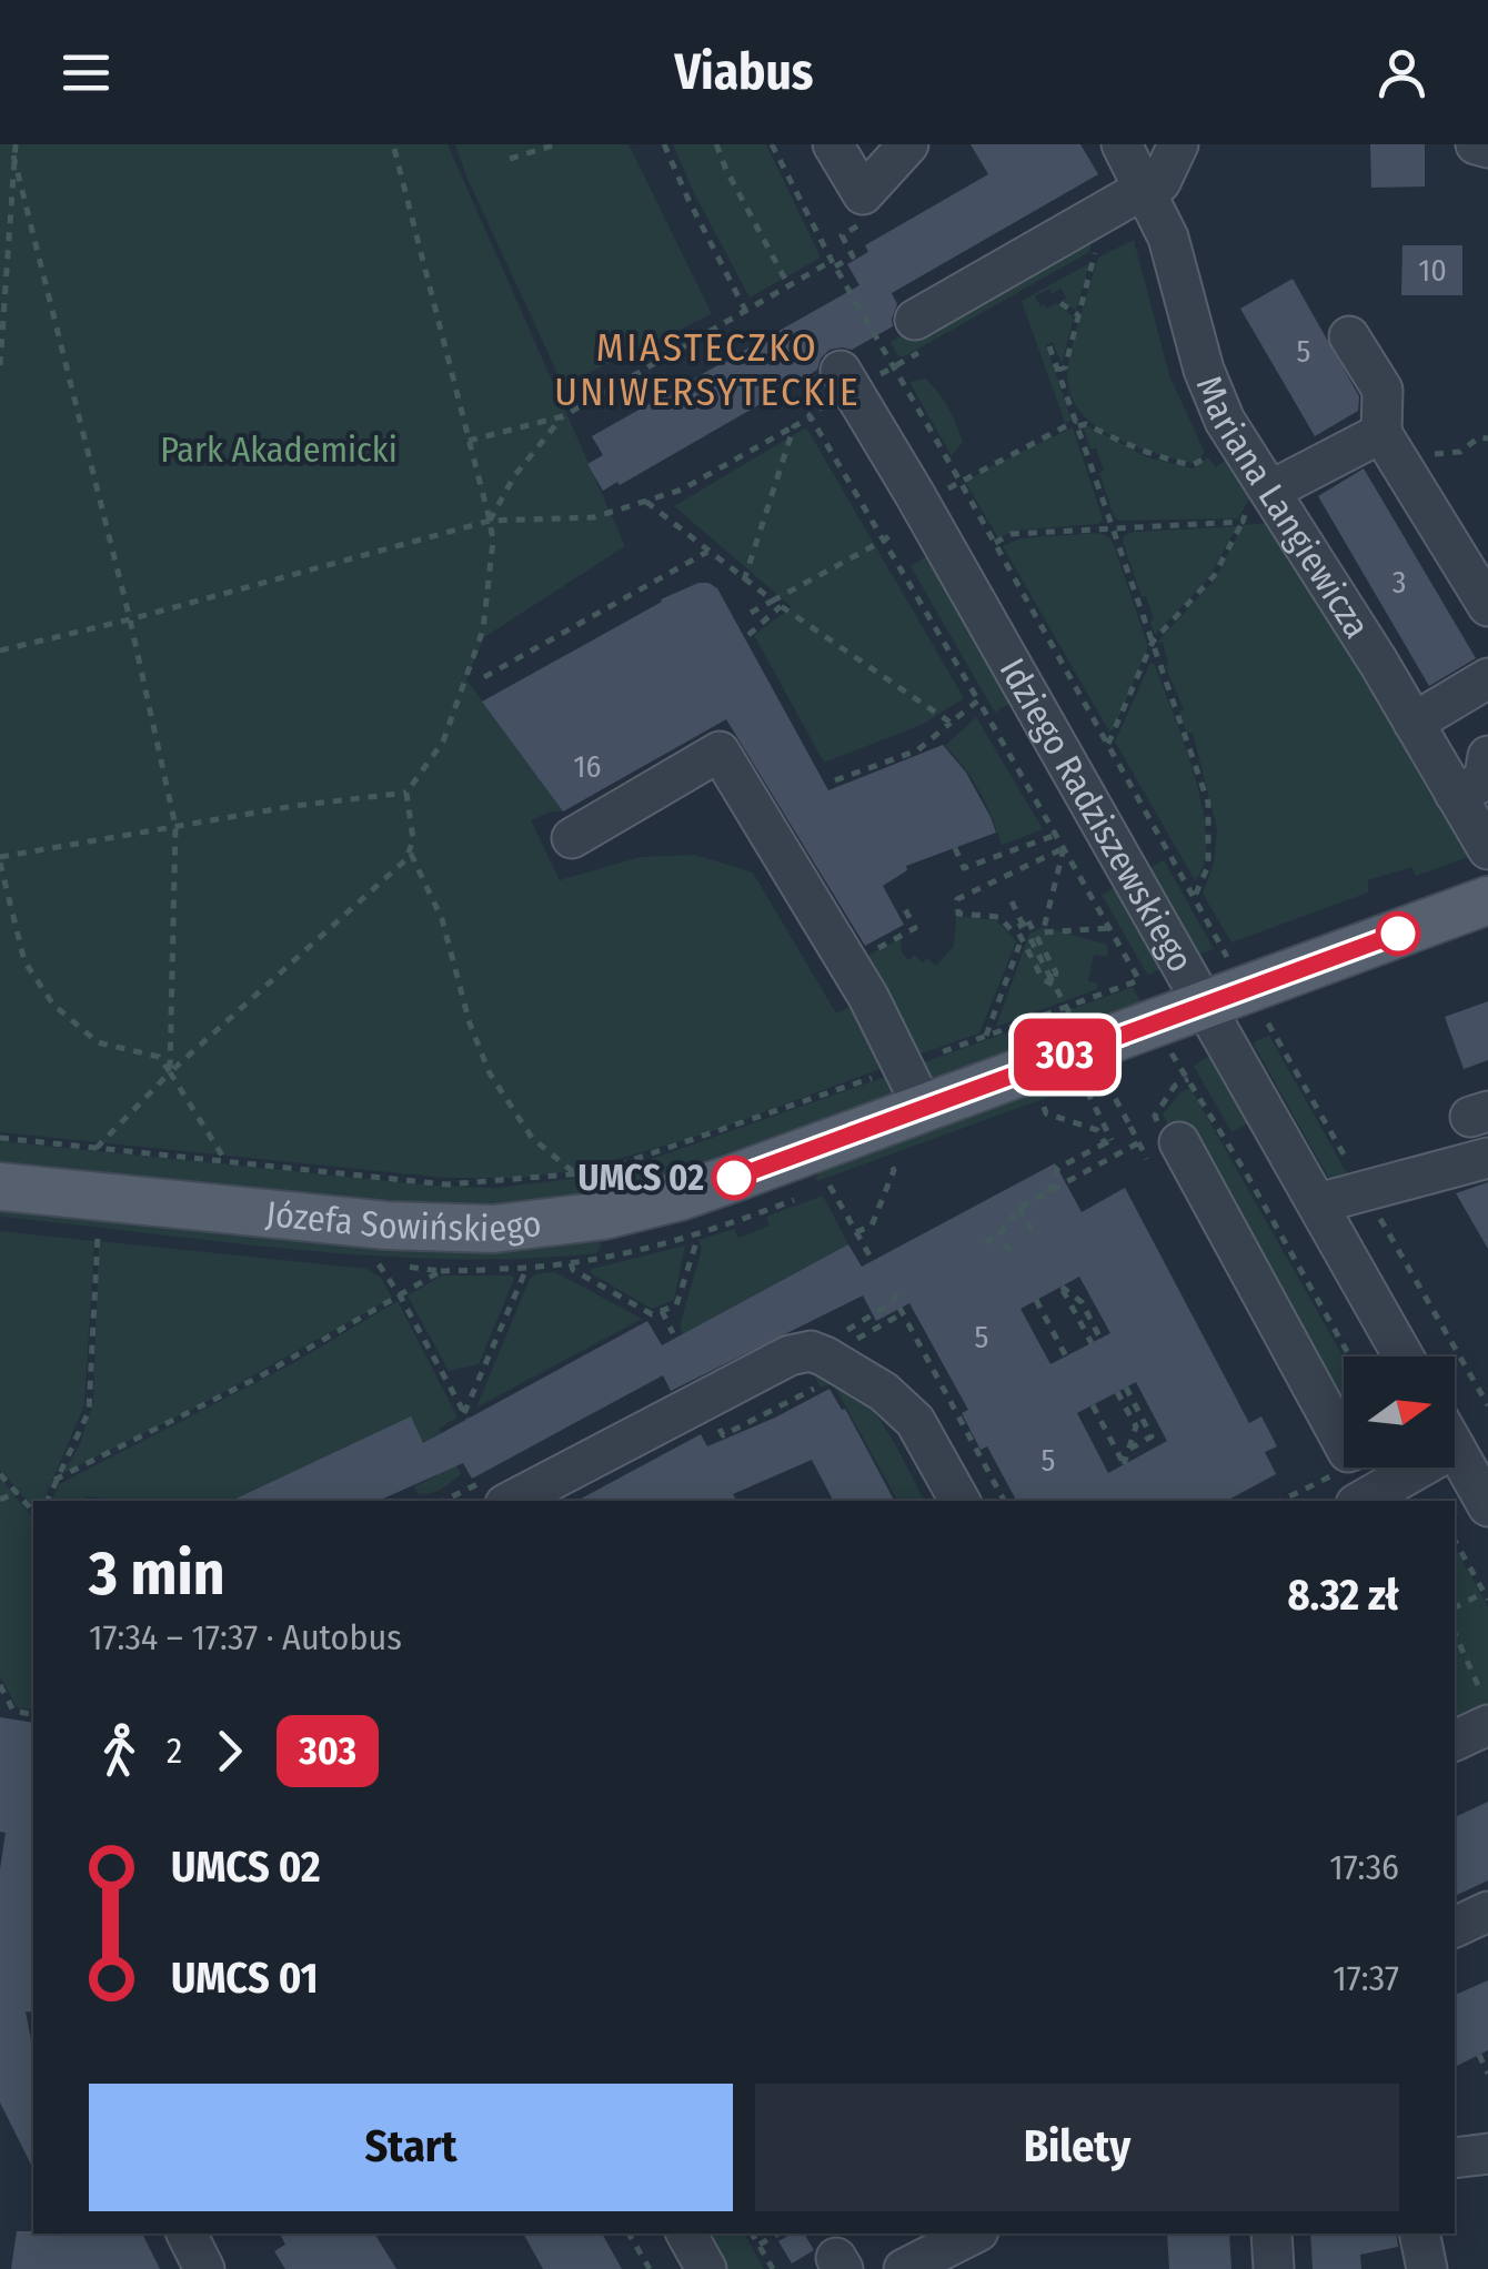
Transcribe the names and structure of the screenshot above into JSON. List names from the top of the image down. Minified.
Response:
{"streets":{"main road":["Józefa Sowińskiego"],"street":["Mariana Langiewicza","Idziego Radziszewskiego"]},"crossings":[["Idziego Radziszewskiego","Józefa Sowińskiego"]],"districts":["MIASTECZKO UNIWERSYTECKIE"],"parks":["Park Akademicki"],"places":["UMCS 02"],"lines":["bus line 303"],"house_numbers":["10","5","3","16","5","5"],"north":"right","page":{"header":"Viabus","on_map":"303","heading":["3 min","17:34 – 17:37 · Autobus","8.32 zł"],"legs":["2","303"],"list":[{"name":"UMCS 02","value":"17:36"},{"name":"UMCS 01","value":"17:37"}],"buttons":["Start","Bilety"]}}
